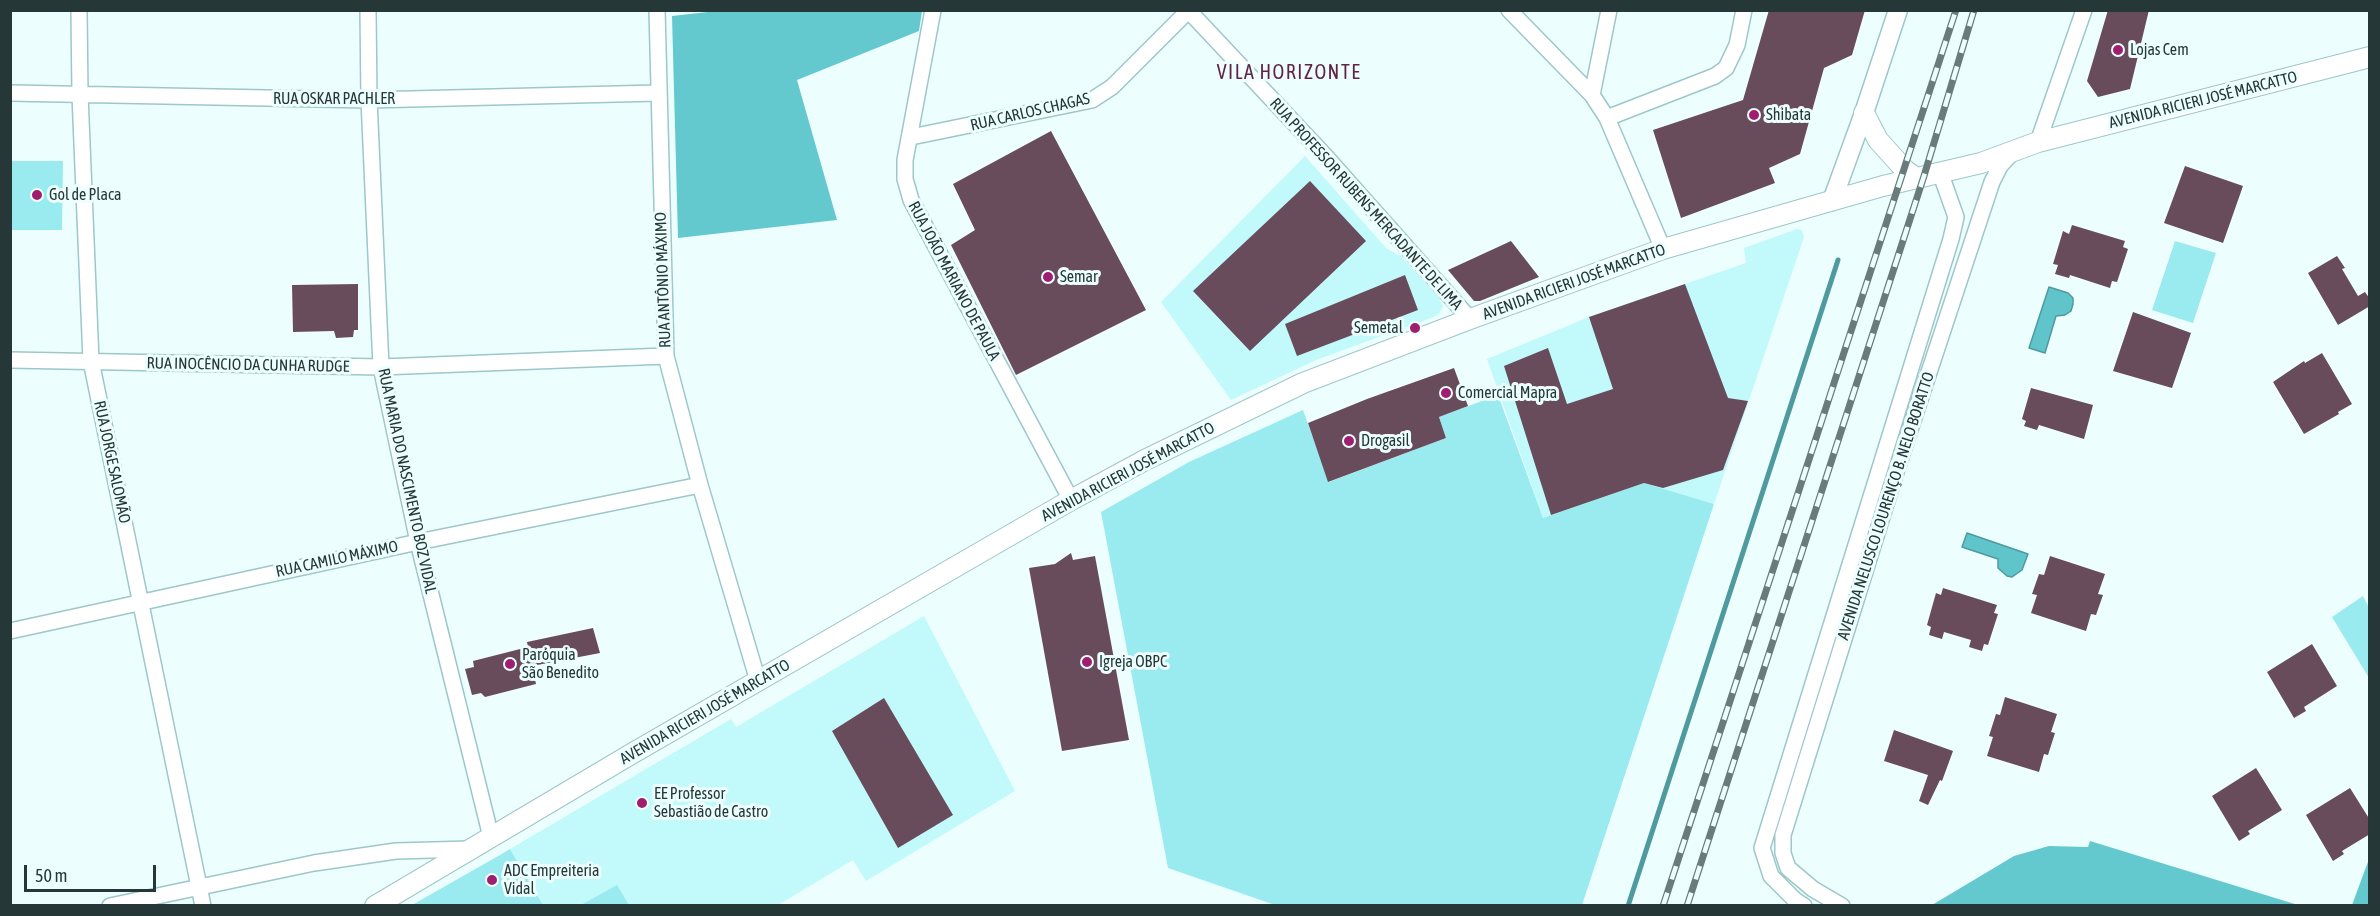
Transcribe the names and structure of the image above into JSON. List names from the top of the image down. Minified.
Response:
{"streets":{"main road":["AVENIDA RICIERI JOSÉ MARCATTO"],"street":["RUA OSKAR PACHLER","RUA CARLOS CHAGAS","RUA PROFESSOR RUBENS MERCADANTE DE LIMA","RUA ANTÔNIO MÁXIMO","RUA JOÃO MARIANO DE PAULA","RUA INOCÊNCIO DA CUNHA RUDGE","RUA JORGE SALOMÃO","RUA MARIA DO NASCIMENTO BOZ VIDAL","AVENIDA NELUSCO LOURENÇO B. NELO BORATTO","RUA CAMILO MÁXIMO"]},"crossings":[["RUA OSKAR PACHLER","RUA ANTÔNIO MÁXIMO"],["RUA OSKAR PACHLER","RUA JORGE SALOMÃO"],["RUA OSKAR PACHLER","RUA MARIA DO NASCIMENTO BOZ VIDAL"],["AVENIDA RICIERI JOSÉ MARCATTO","RUA PROFESSOR RUBENS MERCADANTE DE LIMA"],["AVENIDA RICIERI JOSÉ MARCATTO","RUA ANTÔNIO MÁXIMO"],["AVENIDA RICIERI JOSÉ MARCATTO","RUA JOÃO MARIANO DE PAULA"],["AVENIDA RICIERI JOSÉ MARCATTO","RUA MARIA DO NASCIMENTO BOZ VIDAL"],["AVENIDA RICIERI JOSÉ MARCATTO","AVENIDA NELUSCO LOURENÇO B. NELO BORATTO"],["RUA CARLOS CHAGAS","RUA PROFESSOR RUBENS MERCADANTE DE LIMA"],["RUA CARLOS CHAGAS","RUA JOÃO MARIANO DE PAULA"],["RUA ANTÔNIO MÁXIMO","RUA INOCÊNCIO DA CUNHA RUDGE"],["RUA ANTÔNIO MÁXIMO","RUA CAMILO MÁXIMO"],["RUA INOCÊNCIO DA CUNHA RUDGE","RUA JORGE SALOMÃO"],["RUA INOCÊNCIO DA CUNHA RUDGE","RUA MARIA DO NASCIMENTO BOZ VIDAL"],["RUA JORGE SALOMÃO","RUA CAMILO MÁXIMO"],["RUA MARIA DO NASCIMENTO BOZ VIDAL","RUA CAMILO MÁXIMO"]],"districts":["VILA HORIZONTE"],"places":["Lojas Cem","Shibata","Gol de Placa","Semar","Semetal","Comercial Mapra","Drogasil","Igreja OBPC","Paróquia São Benedito","EE Professor Sebastião de Castro","ADC Empreiteria Vidal"],"scale_bar":"50 m"}
